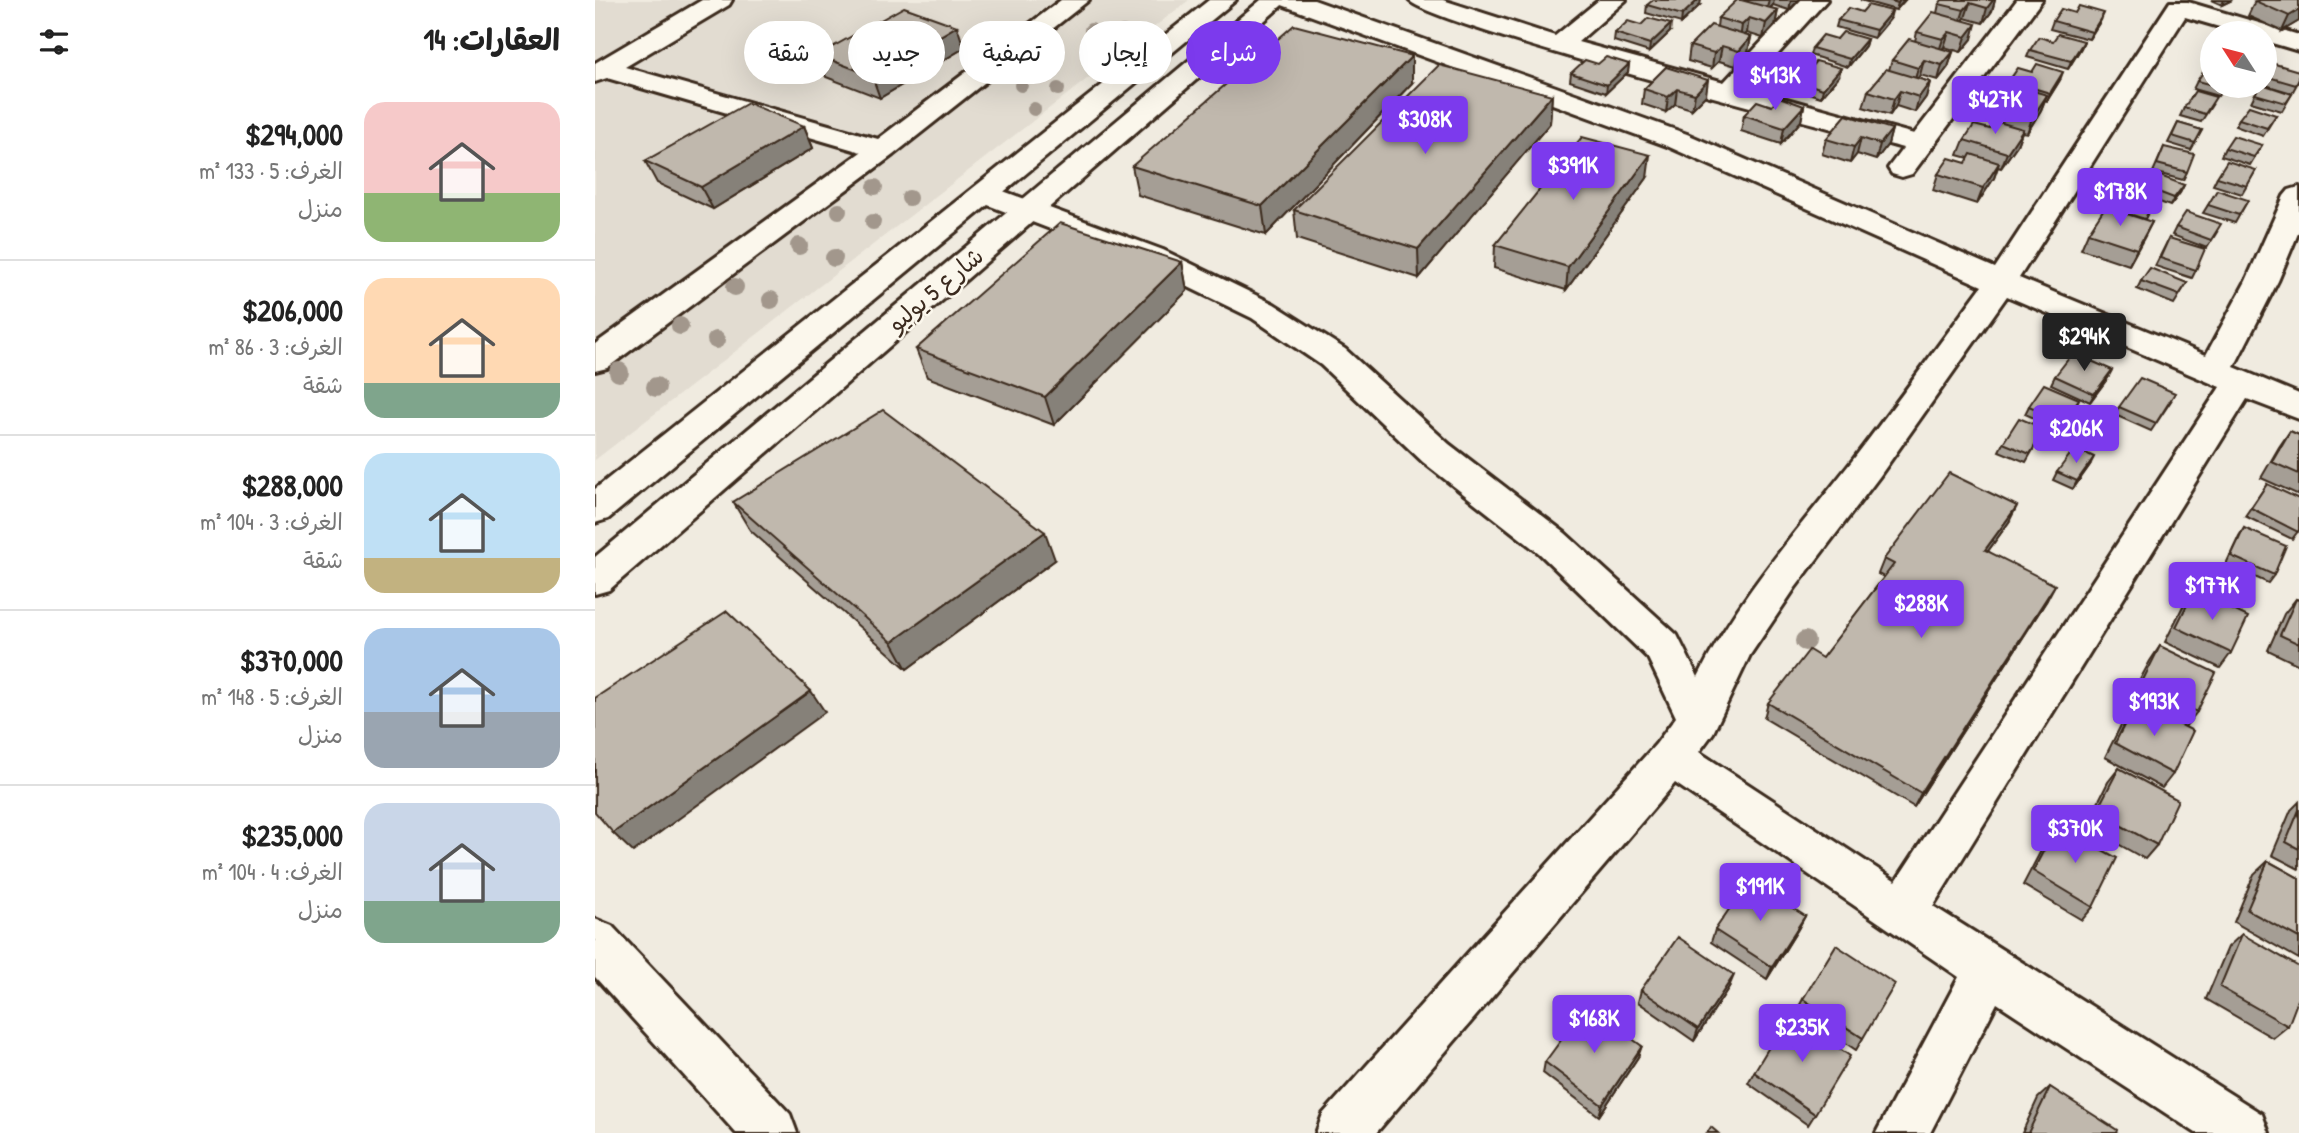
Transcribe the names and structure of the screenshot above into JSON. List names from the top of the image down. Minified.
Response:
{"streets":{"street":["شارع 5 يوليو"]},"north":"top left","page":{"heading":"العقارات: 14","chip":["شراء","إيجار","تصفية","جديد","شقة"],"price":["$413K","$427K","$308K","$391K","$178K","$294K","$206K","$177K","$288K","$193K","$370K","$191K","$168K","$235K"],"list":[{"name":"$294,000","note":"الغرف: 5 · 133 m² · منزل"},{"name":"$206,000","note":"الغرف: 3 · 86 m² · شقة"},{"name":"$288,000","note":"الغرف: 3 · 104 m² · شقة"},{"name":"$370,000","note":"الغرف: 5 · 148 m² · منزل"},{"name":"$235,000","note":"الغرف: 4 · 104 m² · منزل"}]}}
